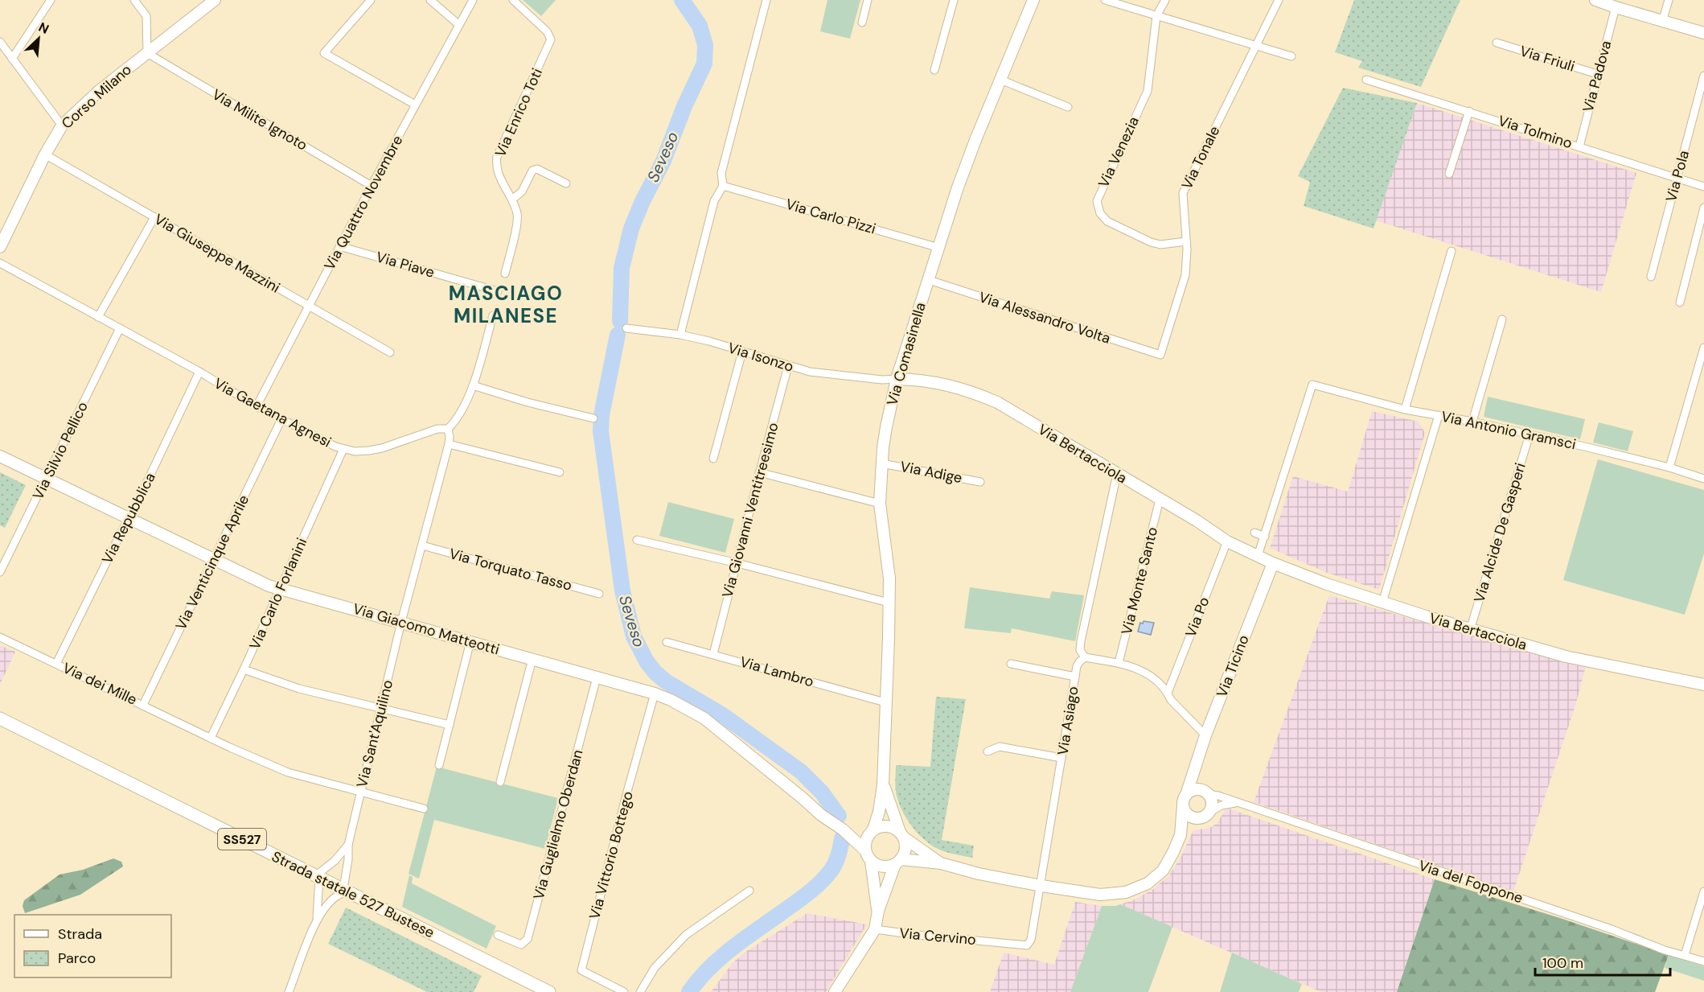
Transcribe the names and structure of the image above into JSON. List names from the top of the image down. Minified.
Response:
{"streets":{"main road":["SS527","Strada statale 527 Bustese"],"street":["Via Friuli","Via Padova","Corso Milano","Via Enrico Toti","Via Milite Ignoto","Via Tolmino","Via Venezia","Via Tonale","Via Pola","Via Quattro Novembre","Via Carlo Pizzi","Via Giuseppe Mazzini","Via Piave","Via Alessandro Volta","Via Comasinella","Via Isonzo","Via Gaetana Agnesi","Via Antonio Gramsci","Via Silvio Pellico","Via Bertacciola","Via Adige","Via Giovanni Ventitreesimo","Via Repubblica","Via Alcide De Gasperi","Via Venticinque Aprile","Via Torquato Tasso","Via Monte Santo","Via Carlo Forlanini","Via Po","Via Giacomo Matteotti","Via Ticino","Via Lambro","Via dei Mille","Via Asiago","Via Sant'Aquilino","Via Guglielmo Oberdan","Via Vittorio Bottego","Via del Foppone","Via Cervino"]},"crossings":[["Via Friuli","Via Padova"],["Via Padova","Via Tolmino"],["Corso Milano","Via Milite Ignoto"],["Corso Milano","Via Giuseppe Mazzini"],["Via Milite Ignoto","Via Quattro Novembre"],["Via Tolmino","Via Pola"],["Via Venezia","Via Tonale"],["Via Tonale","Via Alessandro Volta"],["Via Quattro Novembre","Via Giuseppe Mazzini"],["Via Quattro Novembre","Via Piave"],["Via Quattro Novembre","Via Gaetana Agnesi"],["Via Carlo Pizzi","Via Comasinella"],["Via Alessandro Volta","Via Comasinella"],["Via Comasinella","Via Isonzo"],["Via Comasinella","Via Bertacciola"],["Via Comasinella","Via Adige"],["Via Comasinella","Via Giacomo Matteotti"],["Via Comasinella","Via Lambro"],["Via Isonzo","Via Bertacciola"],["Via Isonzo","Via Giovanni Ventitreesimo"],["Via Gaetana Agnesi","Via Silvio Pellico"],["Via Gaetana Agnesi","Via Repubblica"],["Via Gaetana Agnesi","Via Venticinque Aprile"],["Via Gaetana Agnesi","Via Carlo Forlanini"],["Via Gaetana Agnesi","Via Sant'Aquilino"],["Via Antonio Gramsci","Via Alcide De Gasperi"],["Via Silvio Pellico","Via Giacomo Matteotti"],["Via Bertacciola","Via Alcide De Gasperi"],["Via Bertacciola","Via Monte Santo"],["Via Bertacciola","Via Po"],["Via Bertacciola","Via Ticino"],["Via Giovanni Ventitreesimo","Via Lambro"],["Via Repubblica","Via Giacomo Matteotti"],["Via Repubblica","Via dei Mille"],["Via Venticinque Aprile","Via Giacomo Matteotti"],["Via Venticinque Aprile","Via dei Mille"],["Via Torquato Tasso","Via Sant'Aquilino"],["Via Carlo Forlanini","Via Giacomo Matteotti"],["Via Carlo Forlanini","Via dei Mille"],["Via Giacomo Matteotti","Via Sant'Aquilino"],["Via Giacomo Matteotti","Via Guglielmo Oberdan"],["Via Giacomo Matteotti","Via Vittorio Bottego"],["Via Ticino","Via del Foppone"],["Via dei Mille","Via Sant'Aquilino"],["Via Asiago","Via Cervino"],["Via Sant'Aquilino","Strada statale 527 Bustese"]],"districts":["MASCIAGO MILANESE"],"water":["Seveso"],"legend":["Strada","Parco"],"scale_bar":"100 m","north":"top right"}
